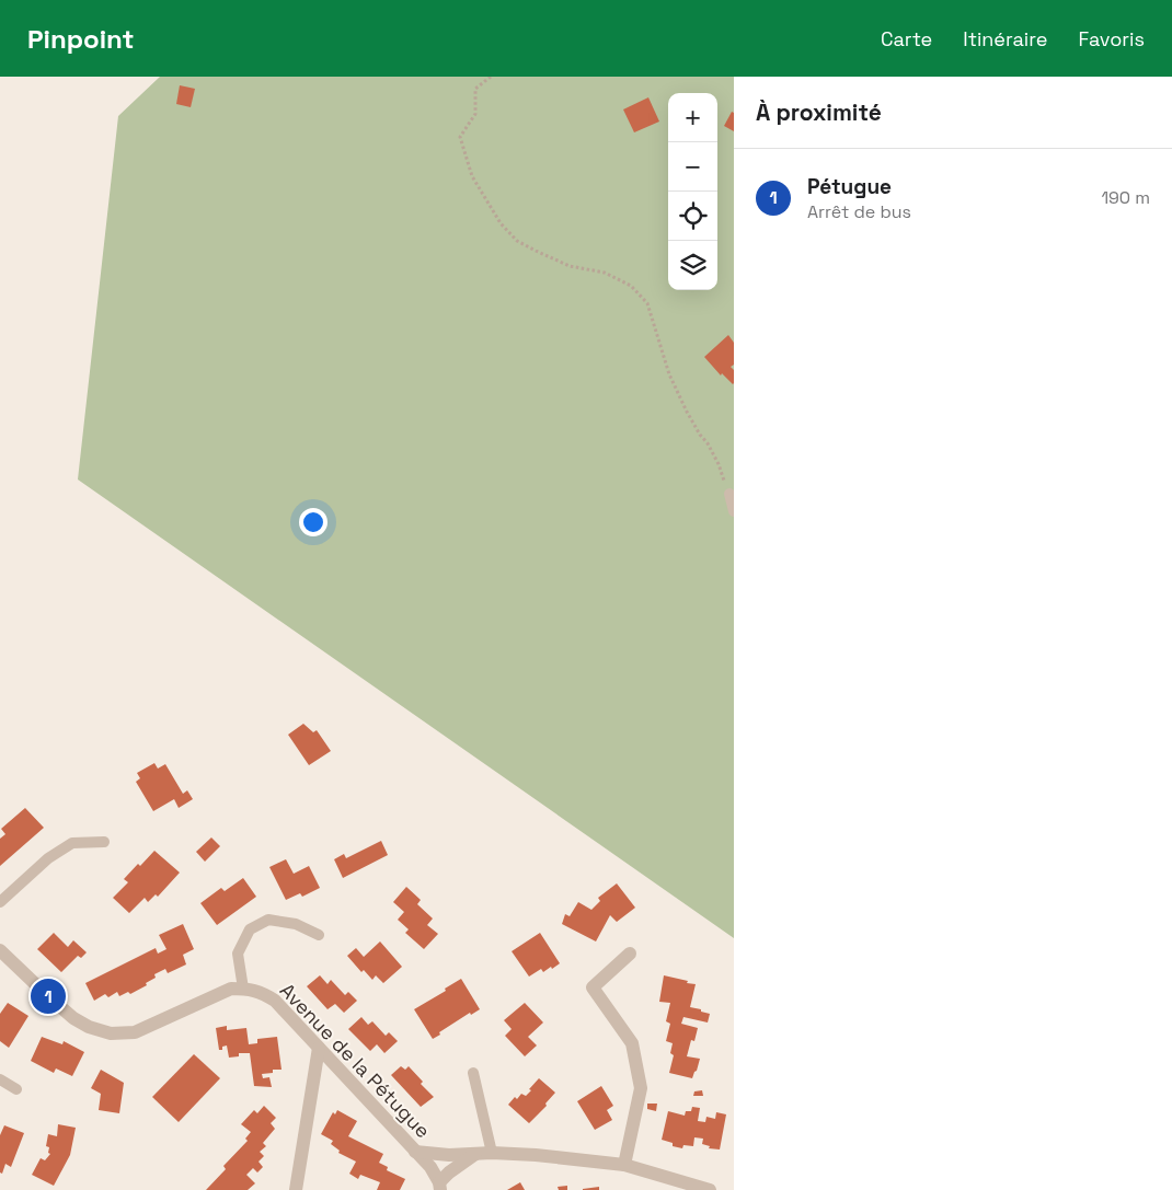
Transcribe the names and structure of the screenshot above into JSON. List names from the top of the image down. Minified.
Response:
{"streets":{"street":["Avenue de la Pétugue"]},"page":{"header":"Pinpoint","nav":["Carte","Itinéraire","Favoris"],"heading":"À proximité","map_buttons":["+","−"],"list":[{"mark":"1","name":"Pétugue","note":"Arrêt de bus","value":"190 m"}],"pins":"1"}}
